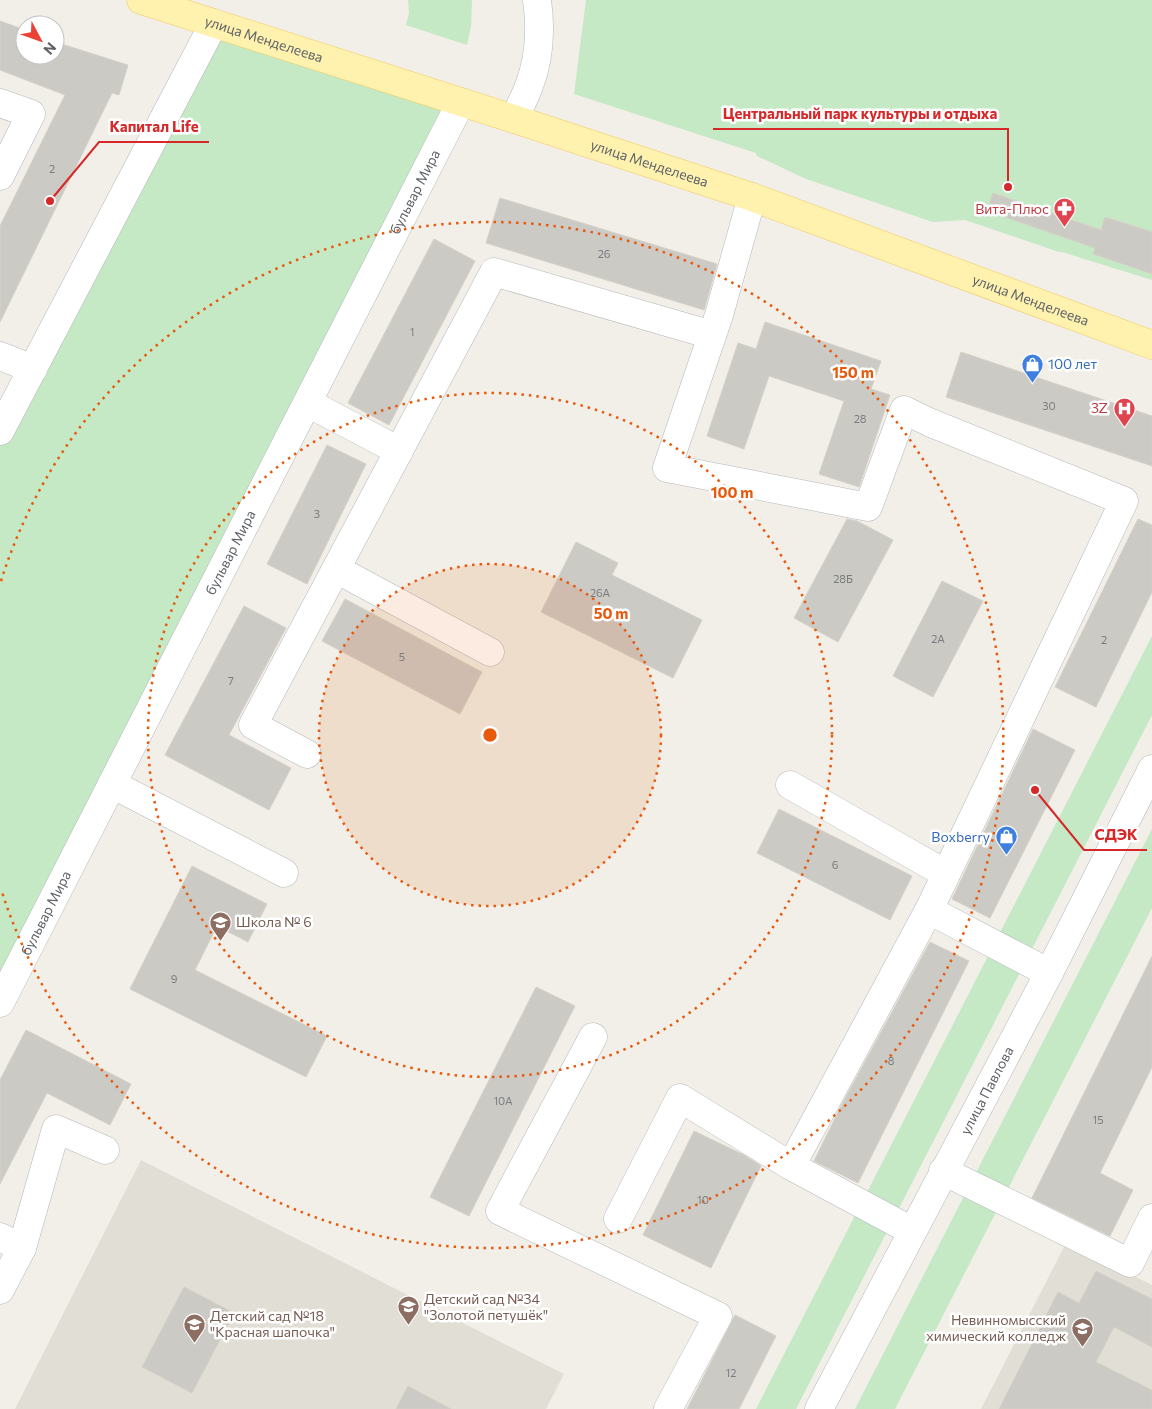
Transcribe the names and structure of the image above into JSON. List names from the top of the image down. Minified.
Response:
{"streets":{"main road":["улица Менделеева"],"street":["бульвар Мира","улица Павлова"]},"crossings":[["улица Менделеева","бульвар Мира"]],"places":{"other":["Центральный парк культуры и отдыха","Капитал Life","СДЭК"],"pharmacy":["Вита-Плюс"],"shop":["100 лет","Boxberry"],"hospital":["3Z"],"school or university":["Школа № 6","Детский сад №34 \"Золотой петушёк\"","Детский сад №18 \"Красная шапочка\"","Невинномысский химический колледж"]},"house_numbers":["2","26","1","30","28","3","28Б","26А","2А","2","5","7","6","9","8","10А","15","10","12"],"north":"bottom right","rings":["150 m","100 m","50 m"]}
